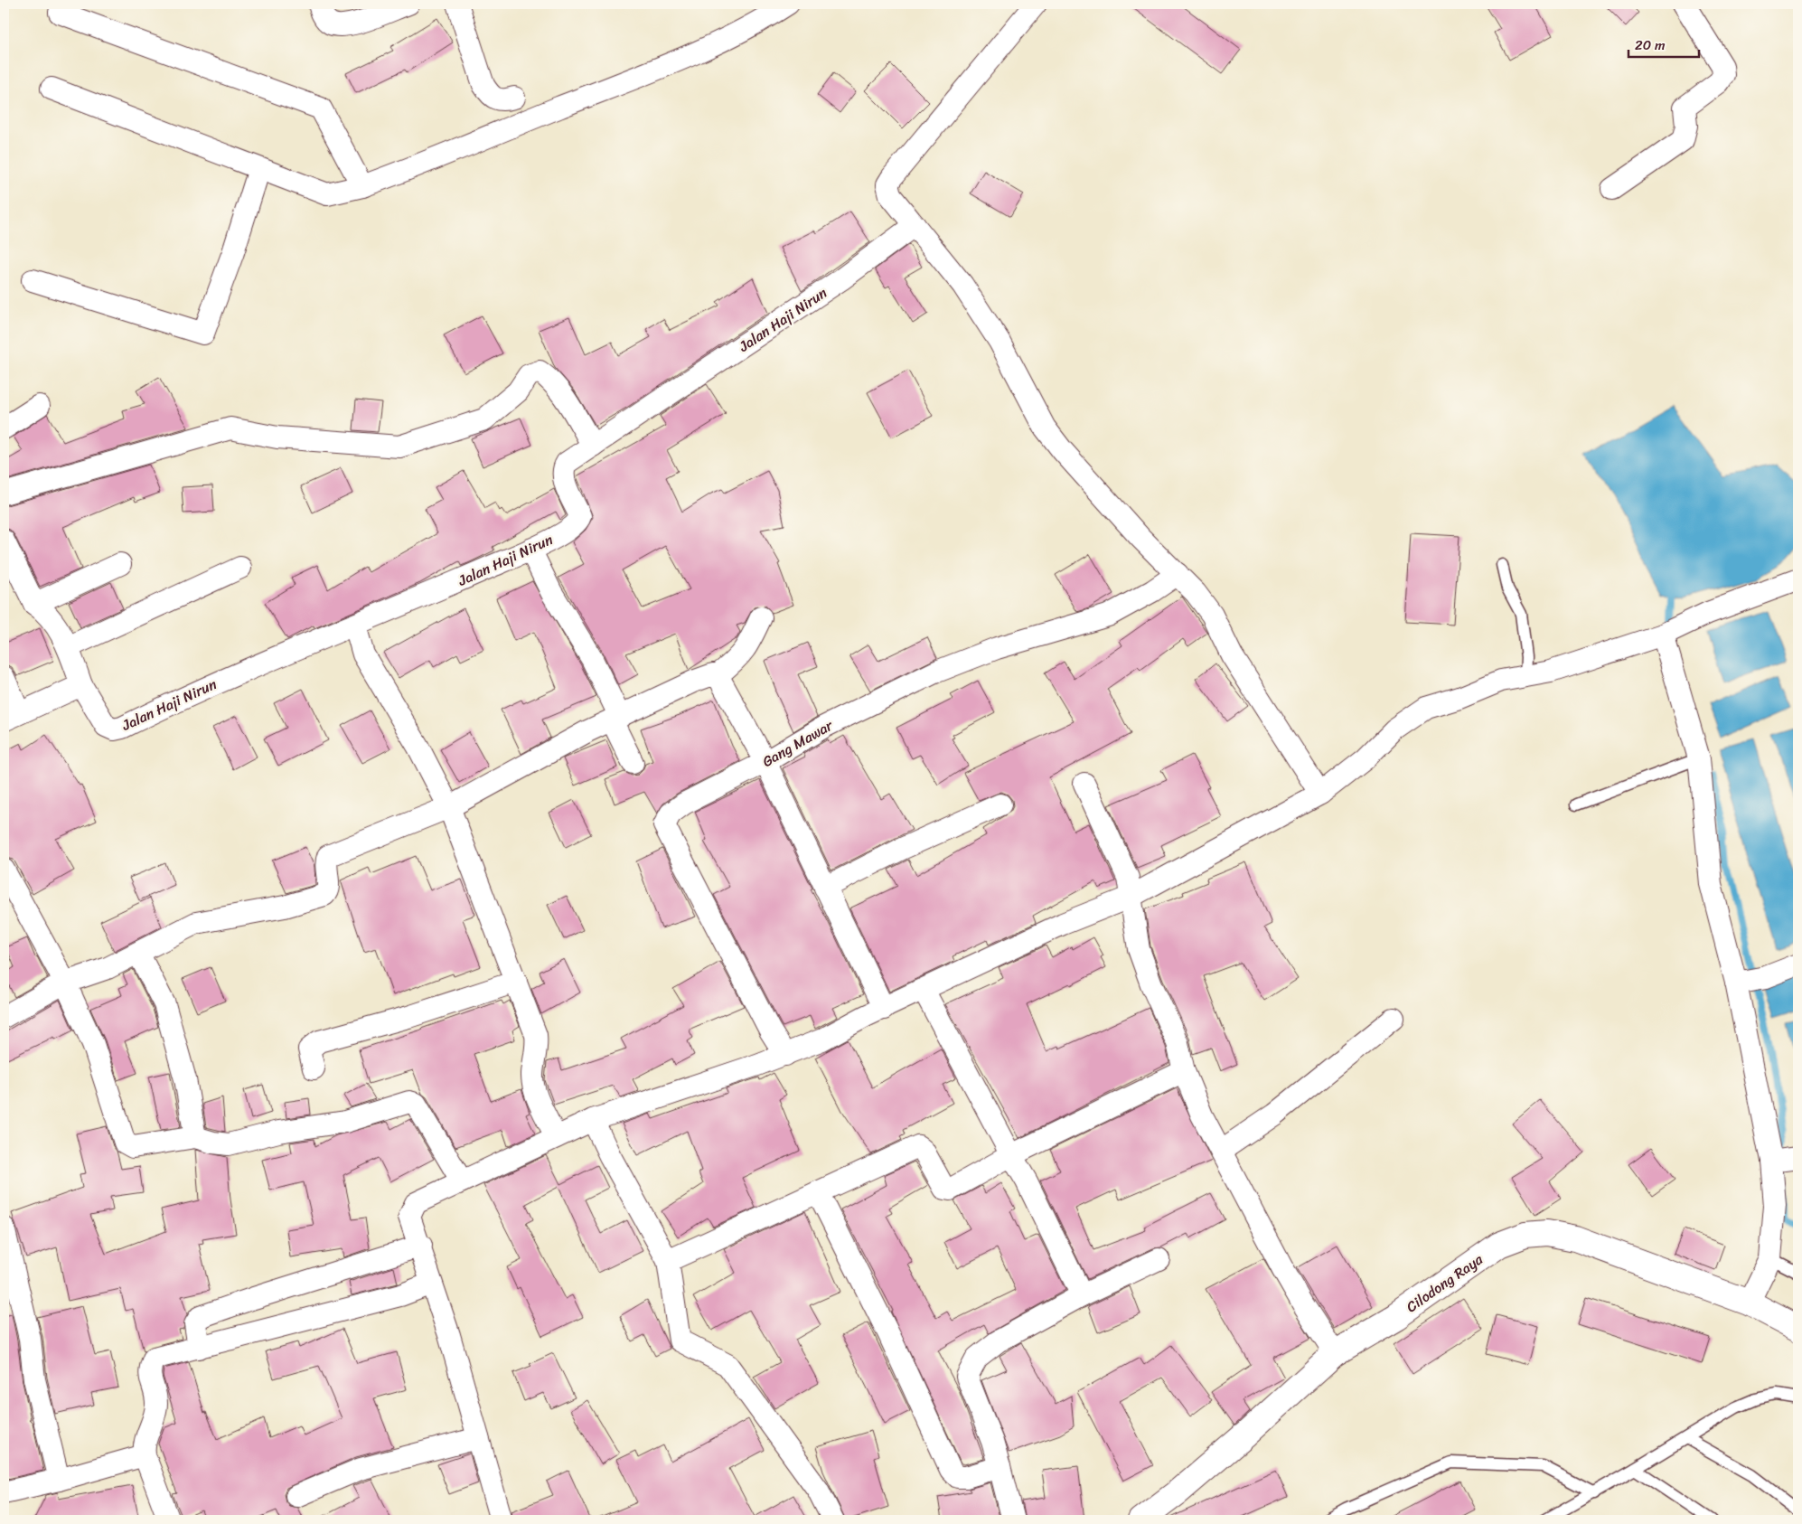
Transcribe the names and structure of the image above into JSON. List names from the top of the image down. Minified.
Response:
{"streets":{"street":["Jalan Haji Nirun","Gang Mawar","Cilodong Raya"]},"scale_bar":"20 m"}
